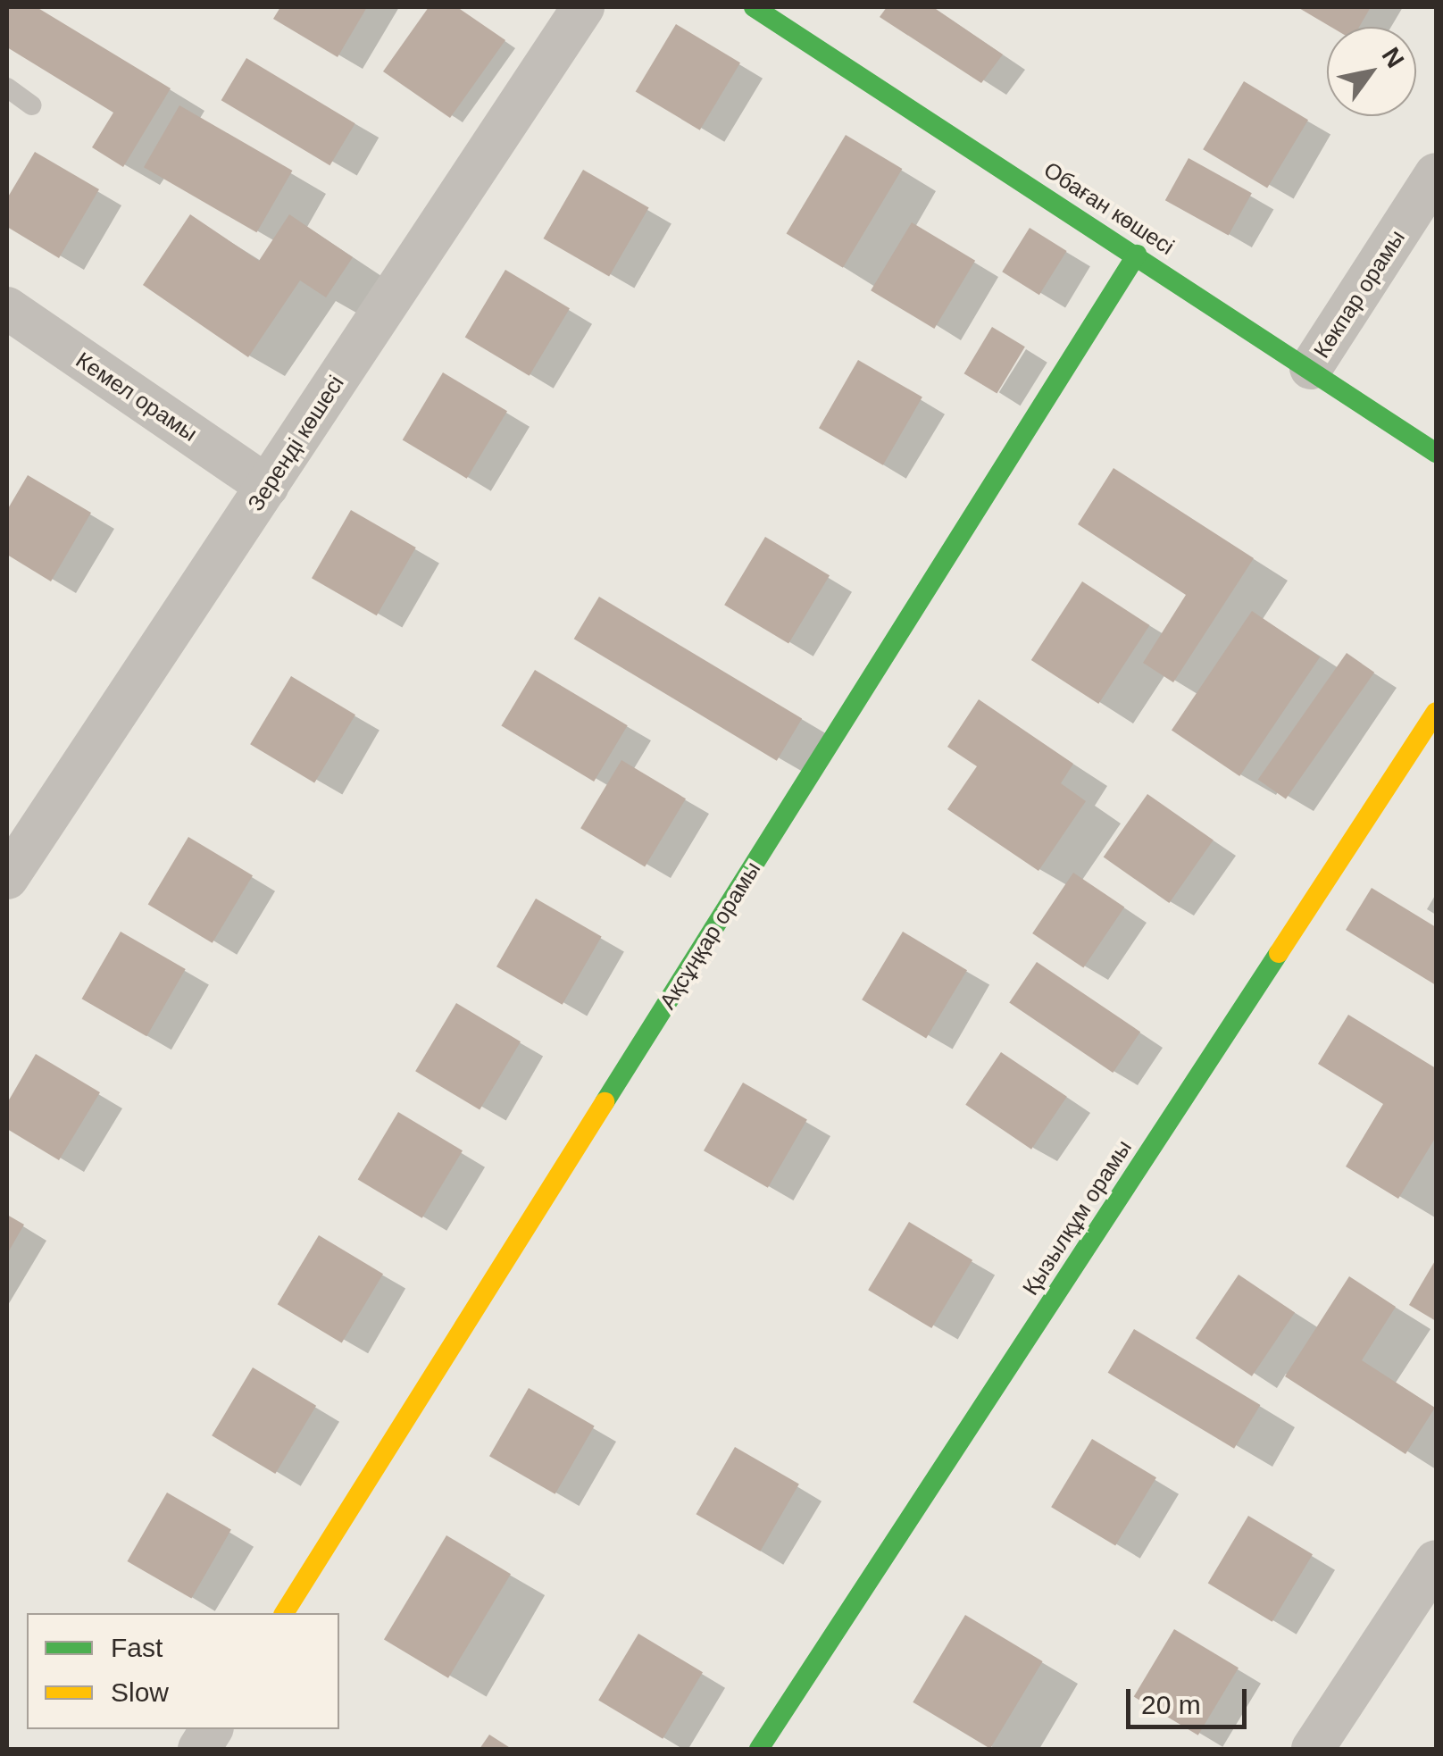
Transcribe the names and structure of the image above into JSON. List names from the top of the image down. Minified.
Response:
{"streets":{"street":["Обаған көшесі","Көкпар орамы","Кемел орамы","Зеренді көшесі","Ақсұңқар орамы","Қызылқұм орамы"]},"crossings":[["Обаған көшесі","Көкпар орамы"],["Обаған көшесі","Ақсұңқар орамы"],["Кемел орамы","Зеренді көшесі"]],"legend":["Fast","Slow"],"scale_bar":"20 m","north":"top right"}
